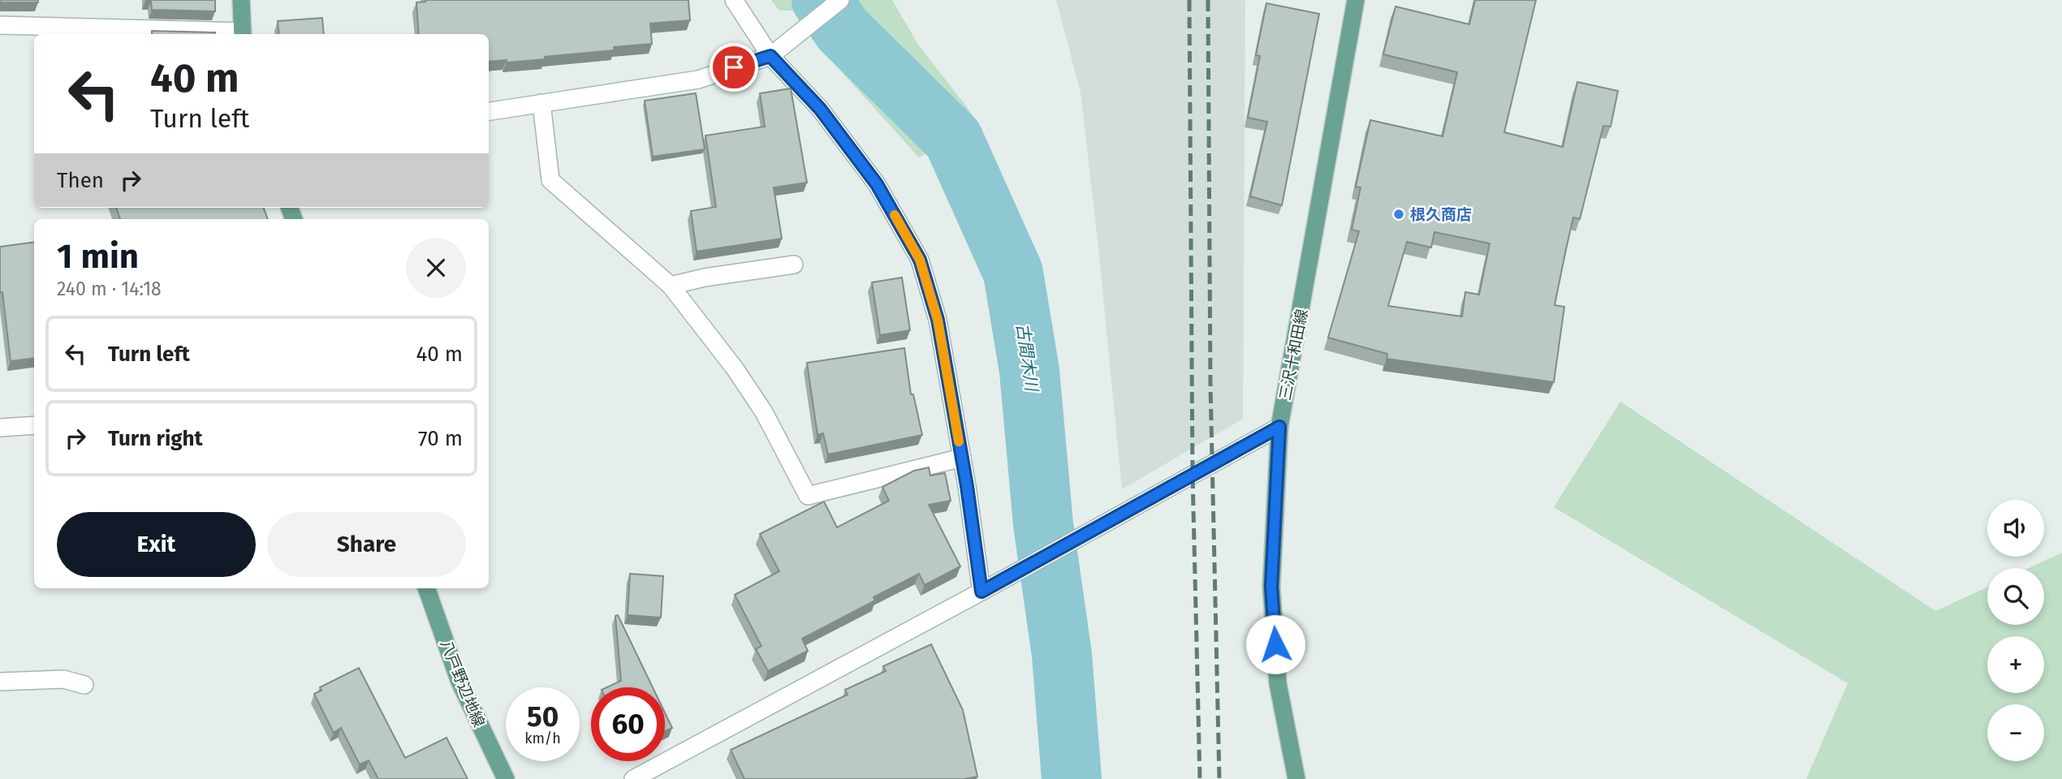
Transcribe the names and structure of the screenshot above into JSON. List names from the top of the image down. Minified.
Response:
{"streets":{"main road":["三沢十和田線","八戸野辺地線"]},"water":["古間木川"],"places":["根久商店"],"page":{"turn":["40 m","Turn left"],"then":"Then","heading":["1 min","240 m · 14:18"],"list":[{"name":"Turn left","value":"40 m"},{"name":"Turn right","value":"70 m"}],"map_buttons":["+","−"],"buttons":["Exit","Share"],"speed":"50 km/h","limit":"60"}}
